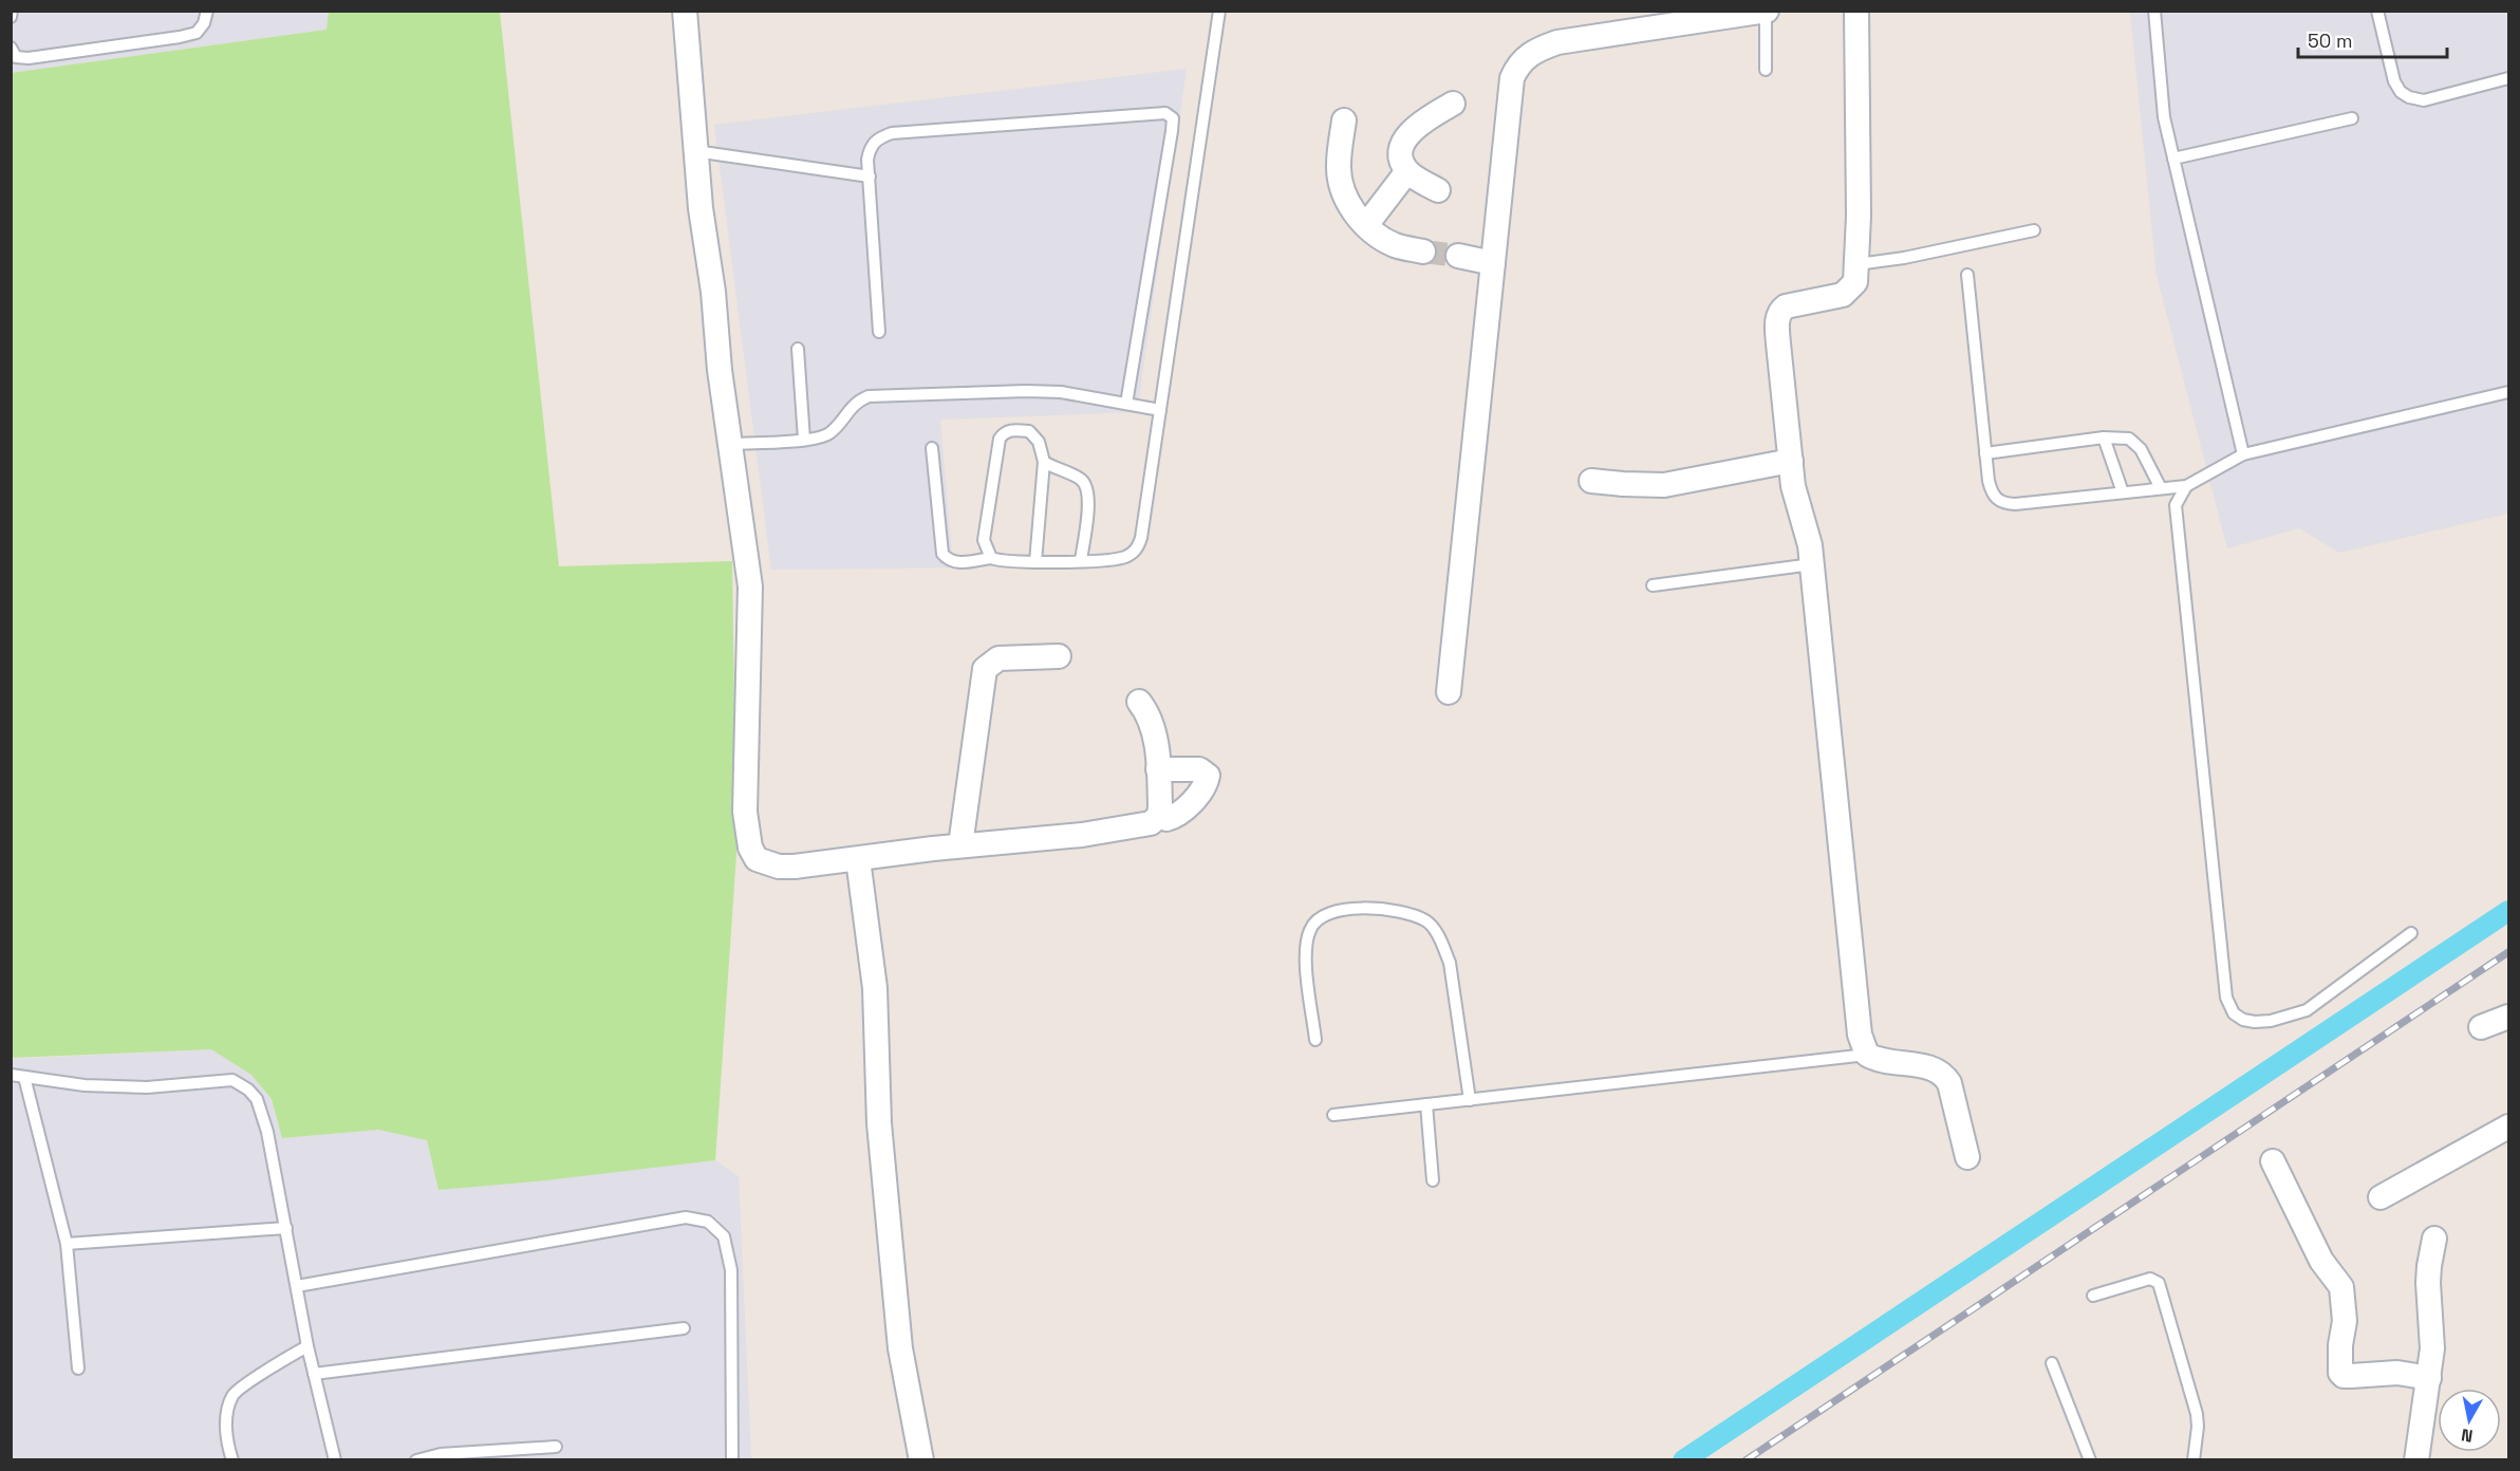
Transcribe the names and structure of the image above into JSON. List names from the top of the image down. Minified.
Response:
{"scale_bar":"50 m","north":"bottom"}
